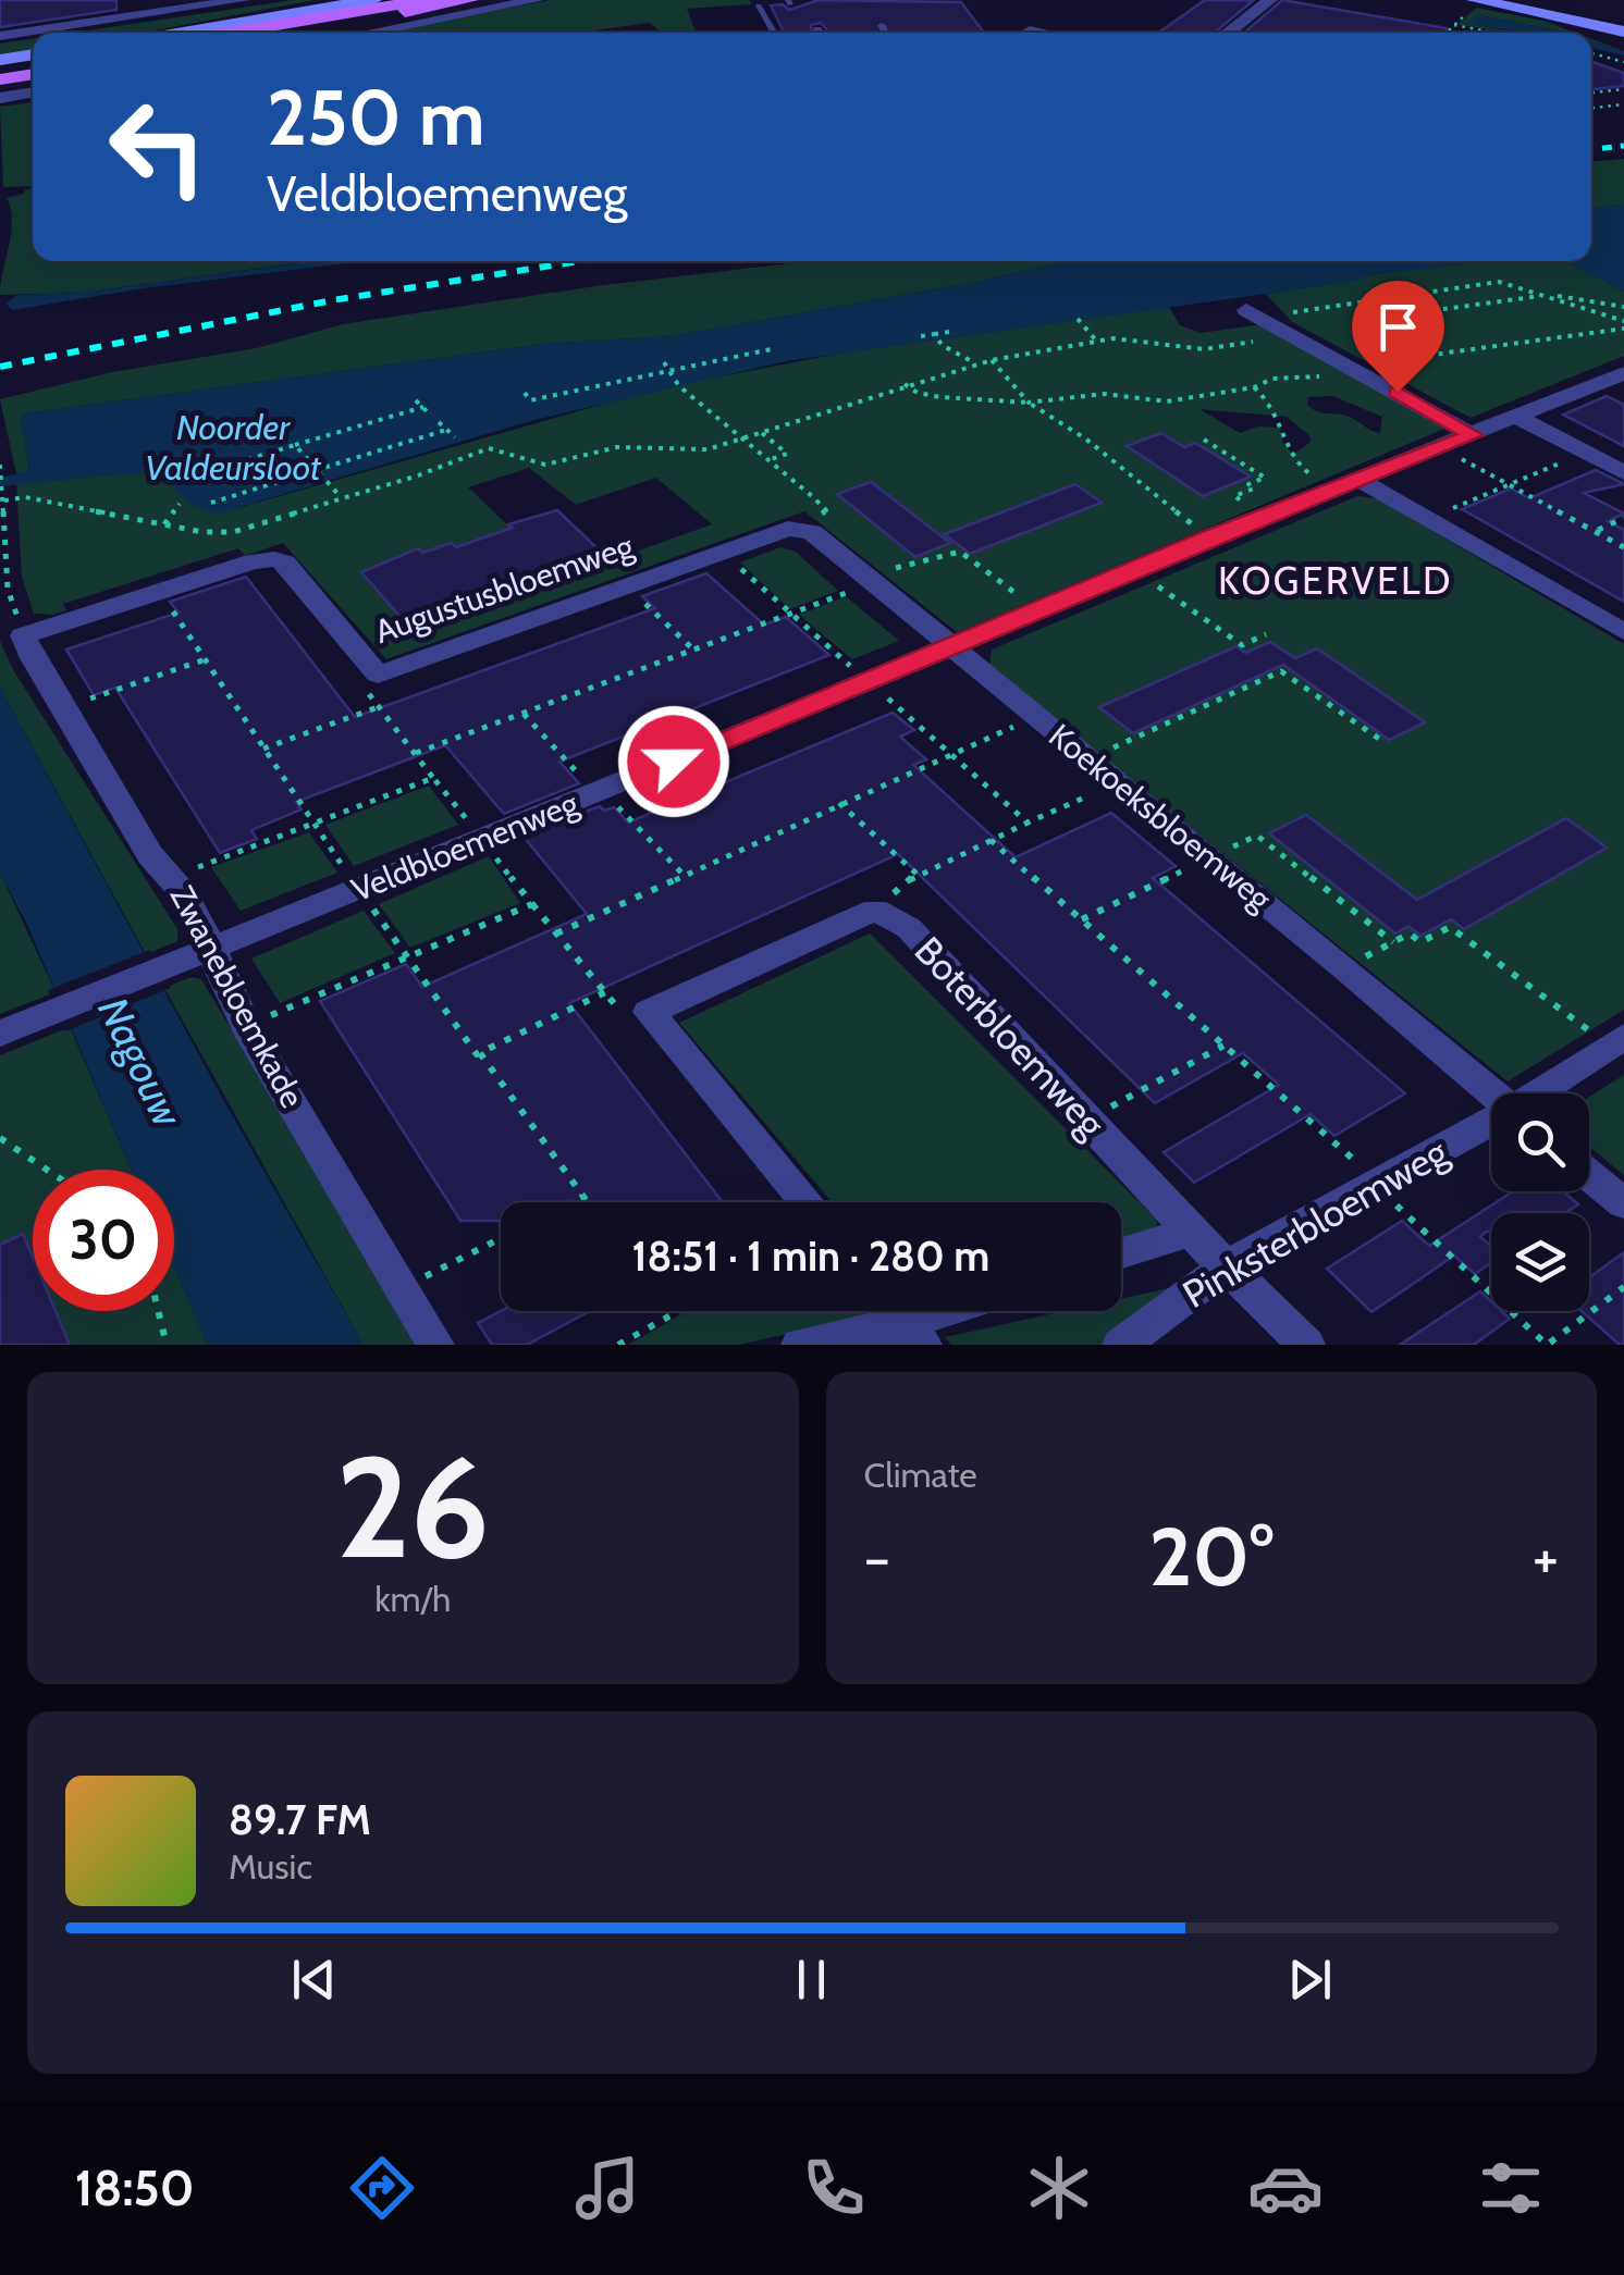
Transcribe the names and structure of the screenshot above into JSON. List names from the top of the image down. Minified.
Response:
{"streets":{"street":["Augustusbloemweg","Koekoeksbloemweg","Veldbloemenweg","Zwanebloemkade","Boterbloemweg","Pinksterbloemweg"]},"crossings":[["Augustusbloemweg","Koekoeksbloemweg"],["Augustusbloemweg","Zwanebloemkade"],["Koekoeksbloemweg","Veldbloemenweg"],["Veldbloemenweg","Zwanebloemkade"],["Boterbloemweg","Pinksterbloemweg"]],"districts":["KOGERVELD"],"water":["Noorder Valdeursloot","Nagouw"],"page":{"turn":["250 m","Veldbloemenweg"],"limit":"30","trip":"18:51 · 1 min · 280 m","tile":[["26","km/h"],"Climate"],"heat":["−","20°","+"],"song":["89.7 FM","Music"],"tabs":"18:50"}}
